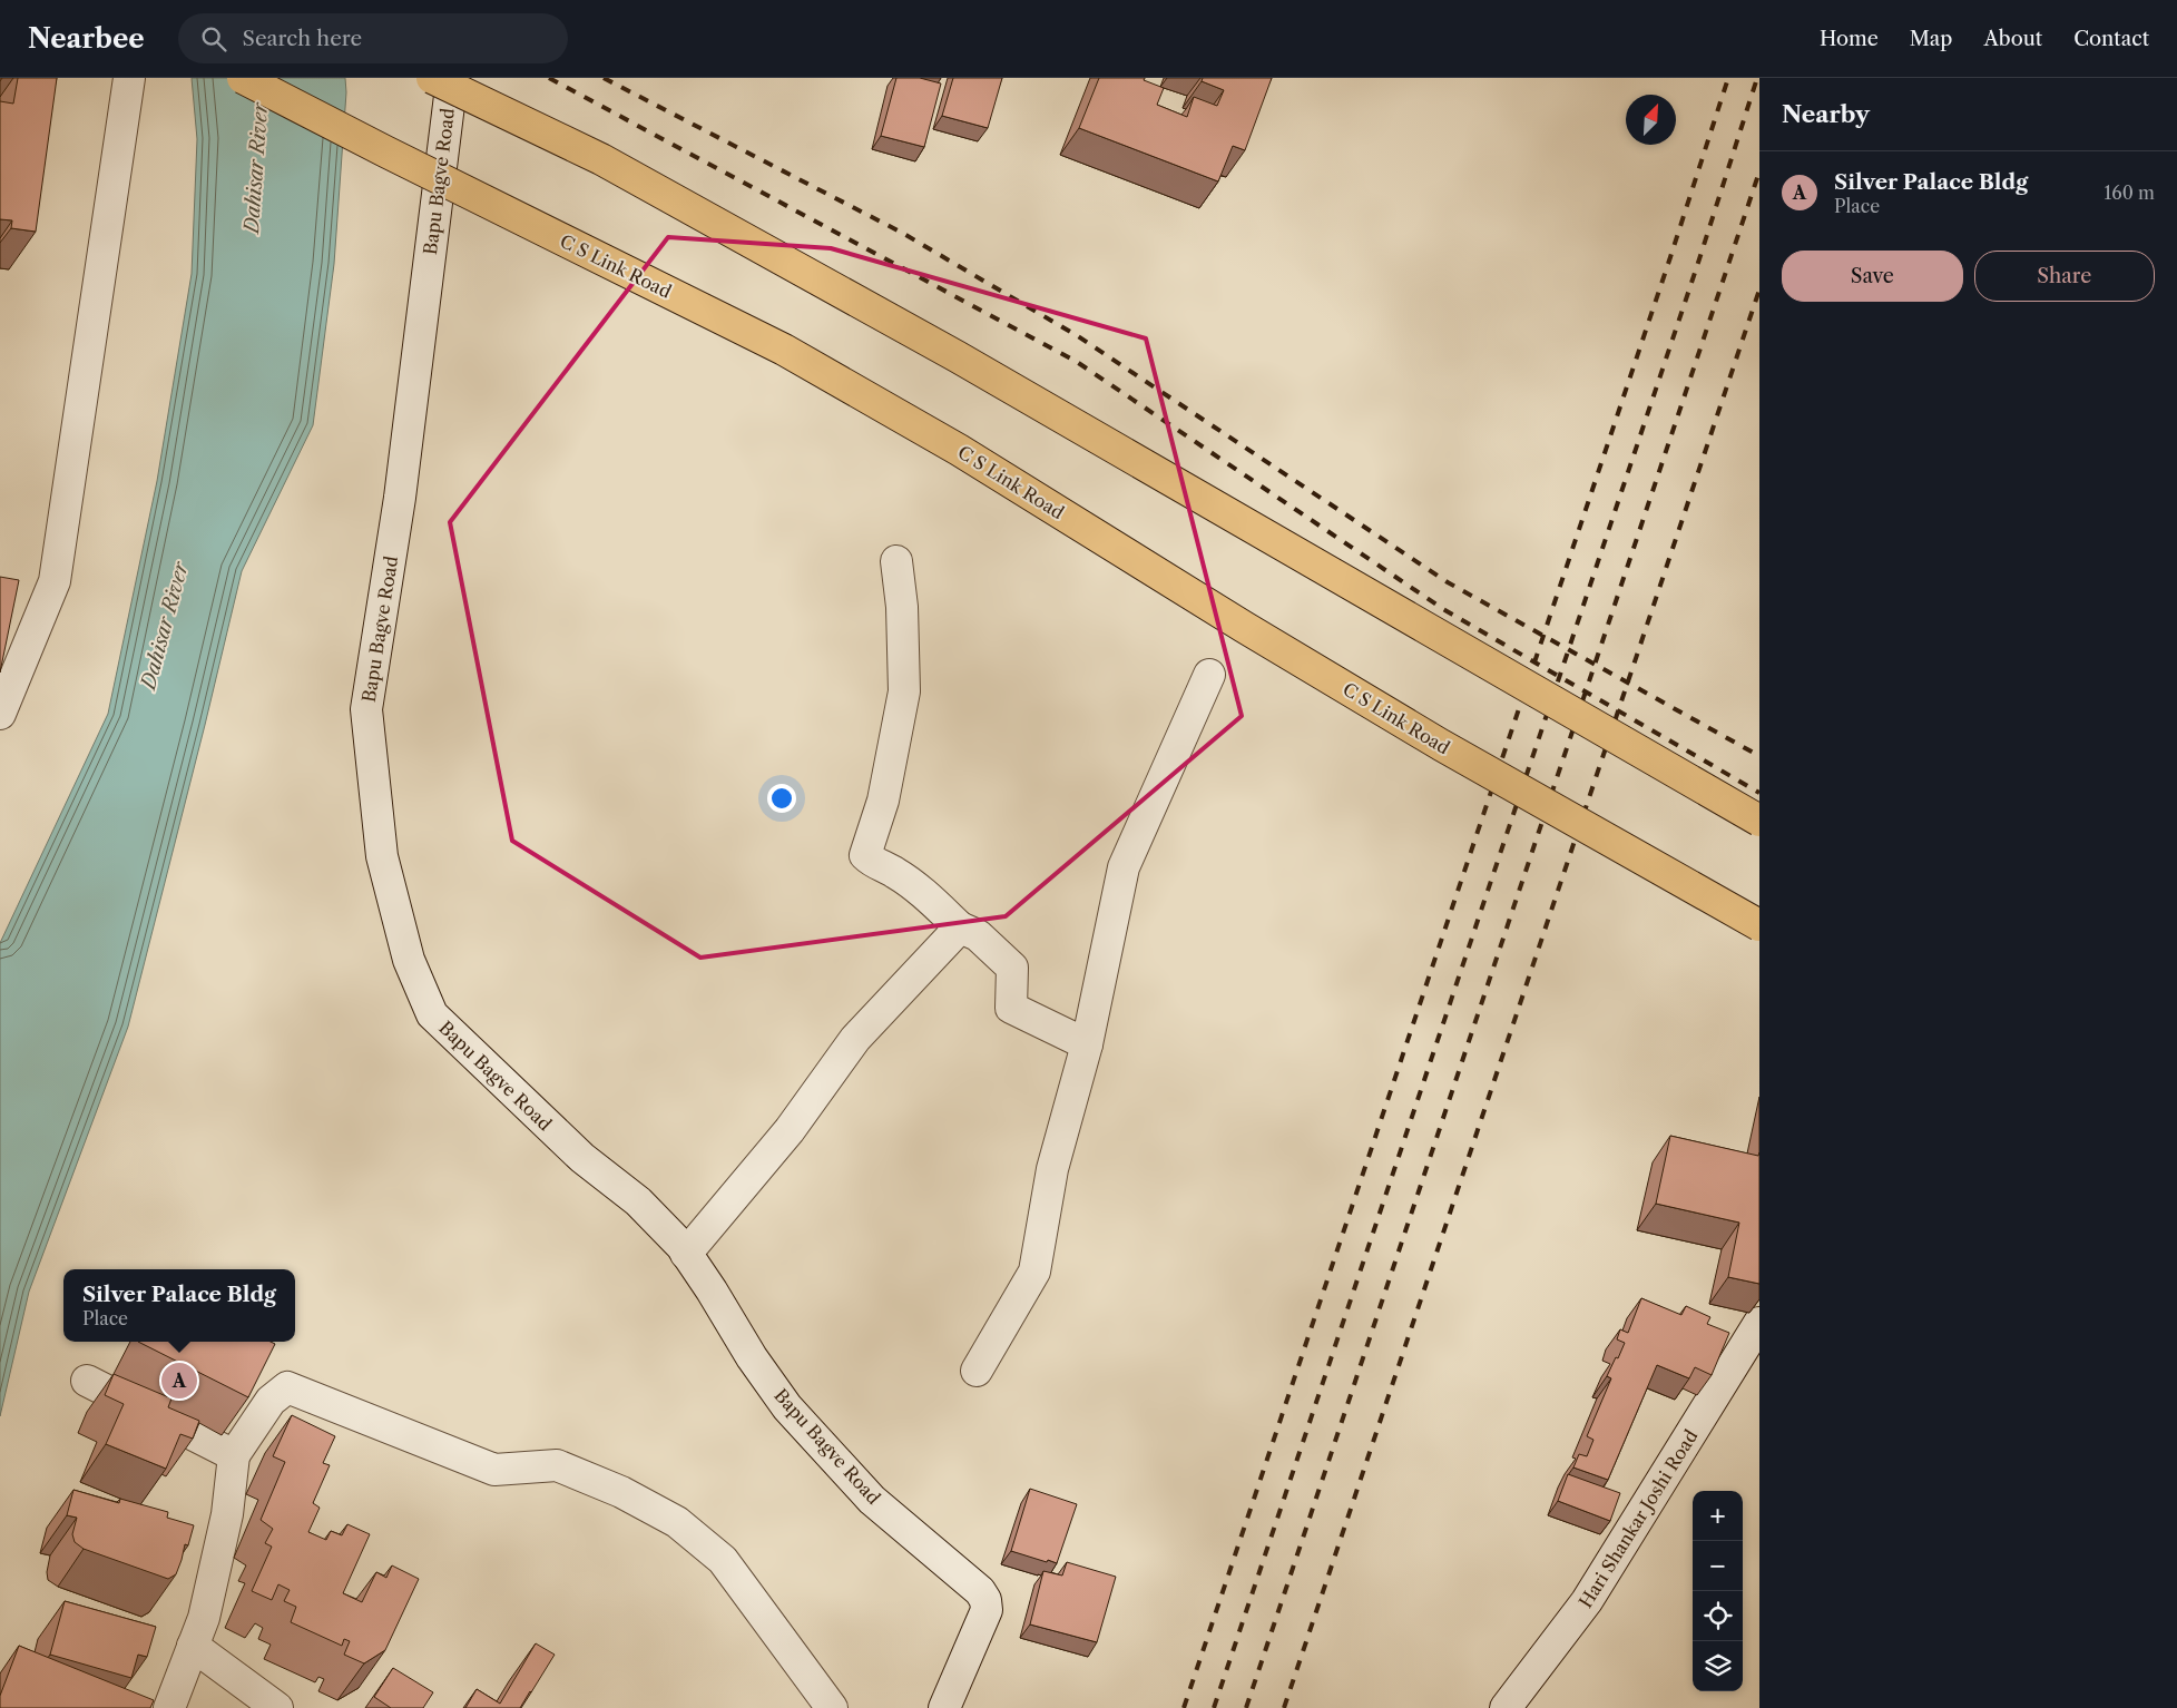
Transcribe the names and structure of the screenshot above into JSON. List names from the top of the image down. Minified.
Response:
{"streets":{"main road":["C S Link Road"],"street":["Bapu Bagve Road","Hari Shankar Joshi Road"]},"water":["Dahisar River"],"north":"top right","page":{"header":"Nearbee","search":"Search here","nav":["Home","Map","About","Contact"],"heading":"Nearby","list":[{"mark":"A","name":"Silver Palace Bldg","note":"Place","value":"160 m"}],"buttons":["Save","Share"],"popup":["Silver Palace Bldg","Place"],"pins":"A","map_buttons":["+","−"]}}
